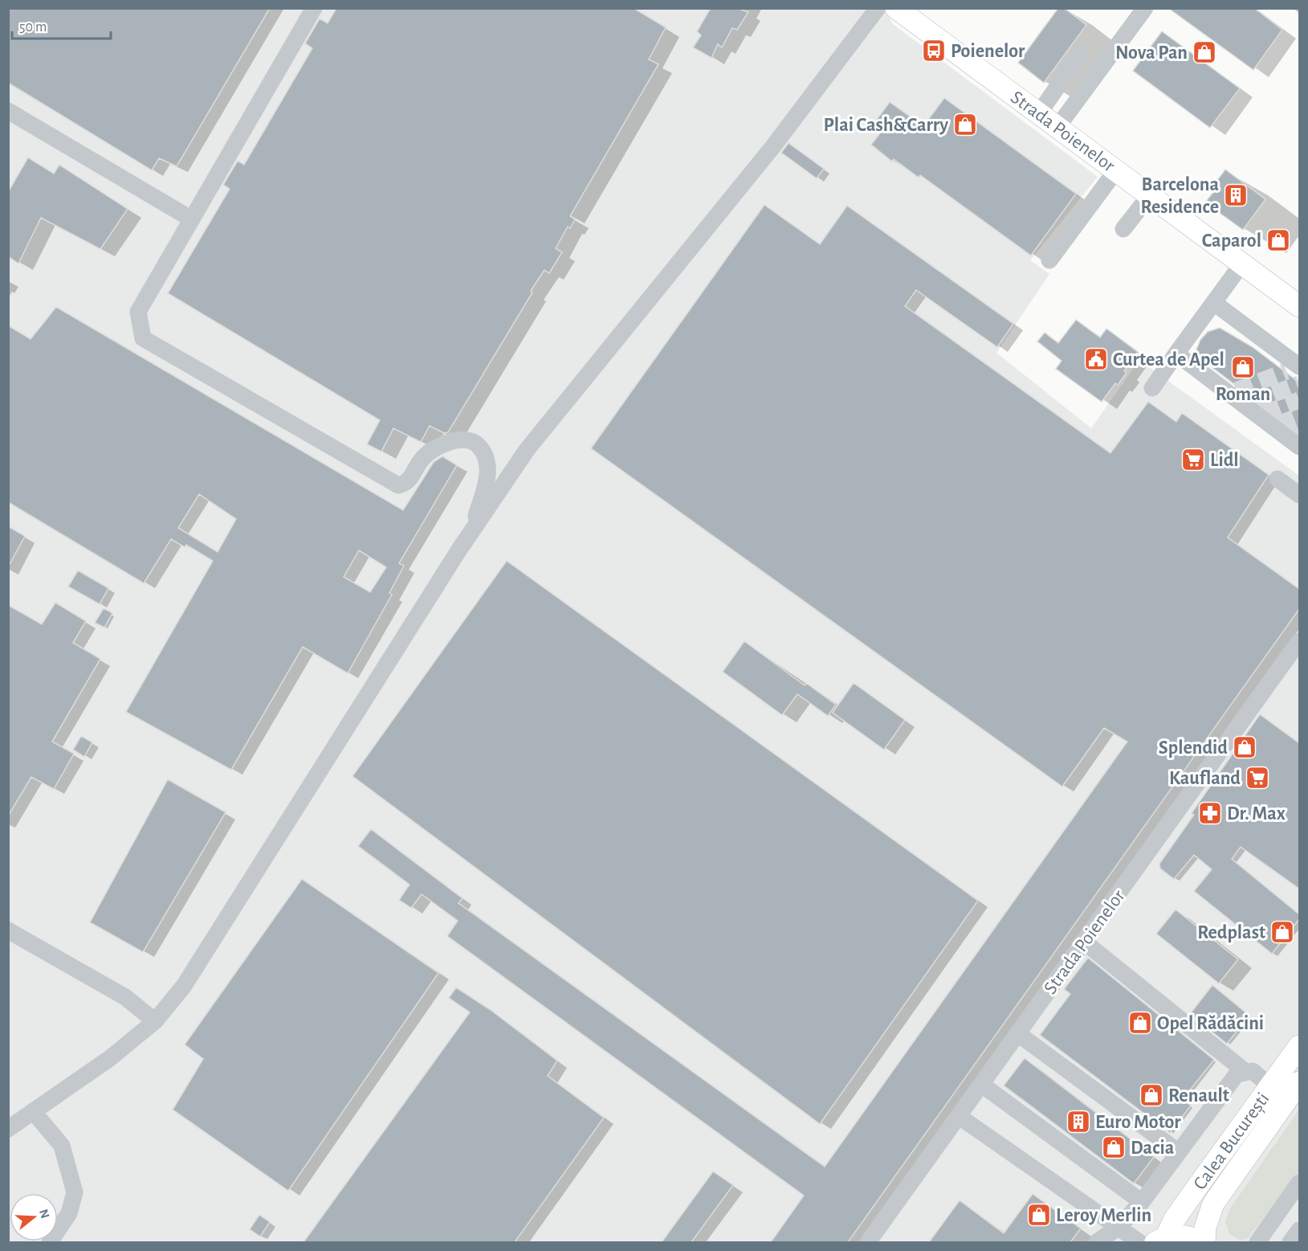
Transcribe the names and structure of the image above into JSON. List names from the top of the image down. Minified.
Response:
{"streets":{"main road":["Strada Poienelor","Calea București"]},"places":{"bus stop":["Poienelor"],"shop":["Nova Pan","Plai Cash&Carry","Caparol","Roman","Splendid","Redplast","Opel Rădăcini","Renault","Dacia","Leroy Merlin"],"building":["Barcelona Residence","Euro Motor"],"public building":["Curtea de Apel"],"supermarket":["Lidl","Kaufland"],"pharmacy":["Dr. Max"]},"scale_bar":"50 m","north":"right"}
